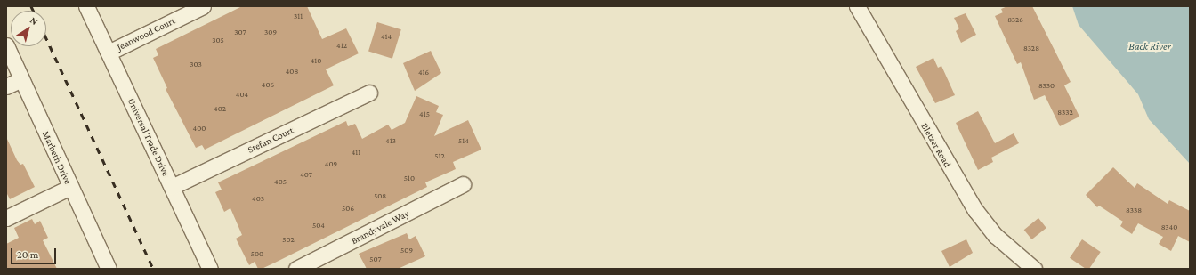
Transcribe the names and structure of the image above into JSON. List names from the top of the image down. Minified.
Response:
{"streets":{"street":["Jeanwood Court","Universal Trade Drive","Stefan Court","Bletzer Road","Marbeth Drive","Brandyvale Way"]},"crossings":[["Jeanwood Court","Universal Trade Drive"],["Universal Trade Drive","Stefan Court"]],"water":["Back River"],"house_numbers":["311","8326","307","309","414","305","412","8328","410","303","408","416","406","8330","404","402","8332","415","400","413","514","411","512","409","407","510","405","508","403","506","8338","504","8340","502","509","500","507"],"scale_bar":"20 m","north":"top right"}
